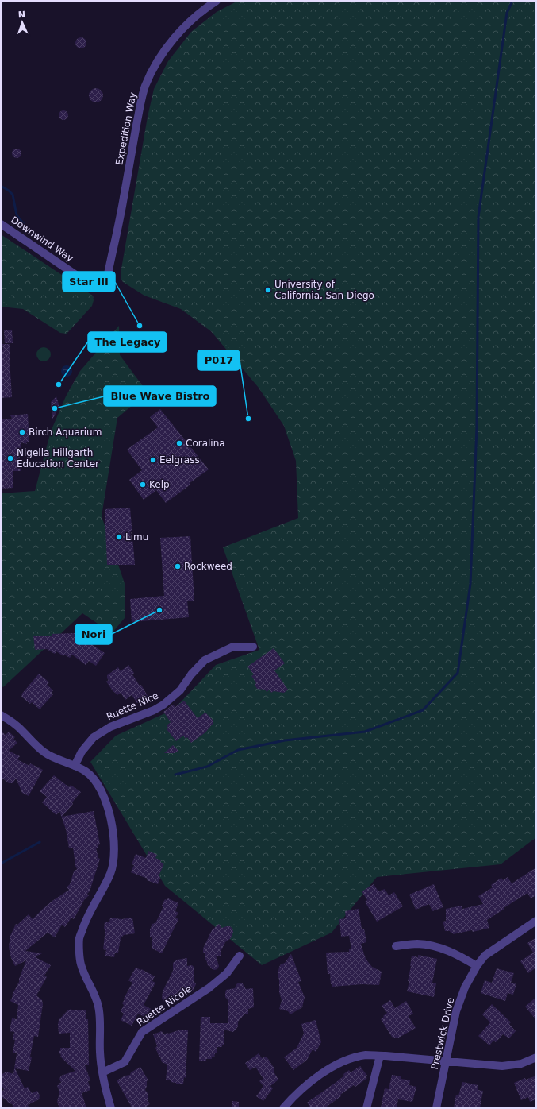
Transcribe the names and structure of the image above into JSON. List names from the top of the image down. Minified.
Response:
{"streets":{"street":["Expedition Way","Downwind Way","Ruette Nice","Ruette Nicole","Prestwick Drive"]},"crossings":[["Expedition Way","Downwind Way"]],"places":["University of California, San Diego","Star III","The Legacy","Blue Wave Bistro","P017","Birch Aquarium","Coralina","Nigella Hillgarth Education Center","Eelgrass","Kelp","Limu","Rockweed","Nori"],"north":"top"}
